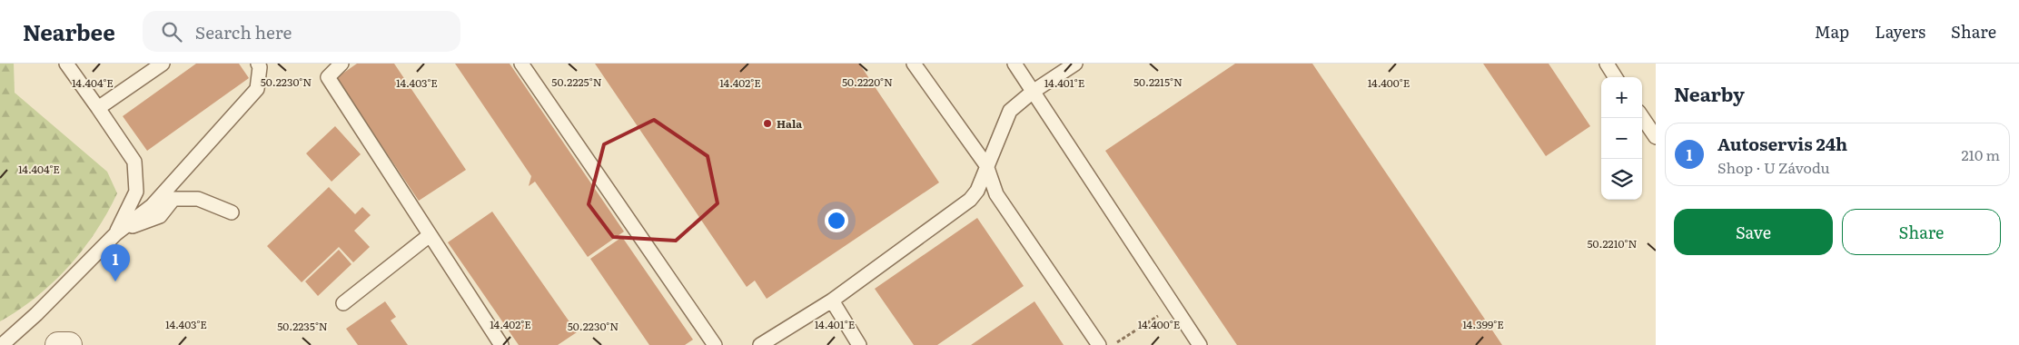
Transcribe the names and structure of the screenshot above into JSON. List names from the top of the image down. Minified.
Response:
{"places":["Hala"],"page":{"header":"Nearbee","search":"Search here","nav":["Map","Layers","Share"],"heading":"Nearby","map_buttons":["+","−"],"list":[{"mark":"1","name":"Autoservis 24h","note":"Shop · U Závodu","value":"210 m"}],"buttons":["Save","Share"],"pins":"1"},"coordinates":["50.2230°N","50.2220°N","50.2225°N","50.2215°N","14.404°E","14.403°E","14.402°E","14.401°E","14.400°E","50.2210°N","14.399°E","50.2235°N"]}
